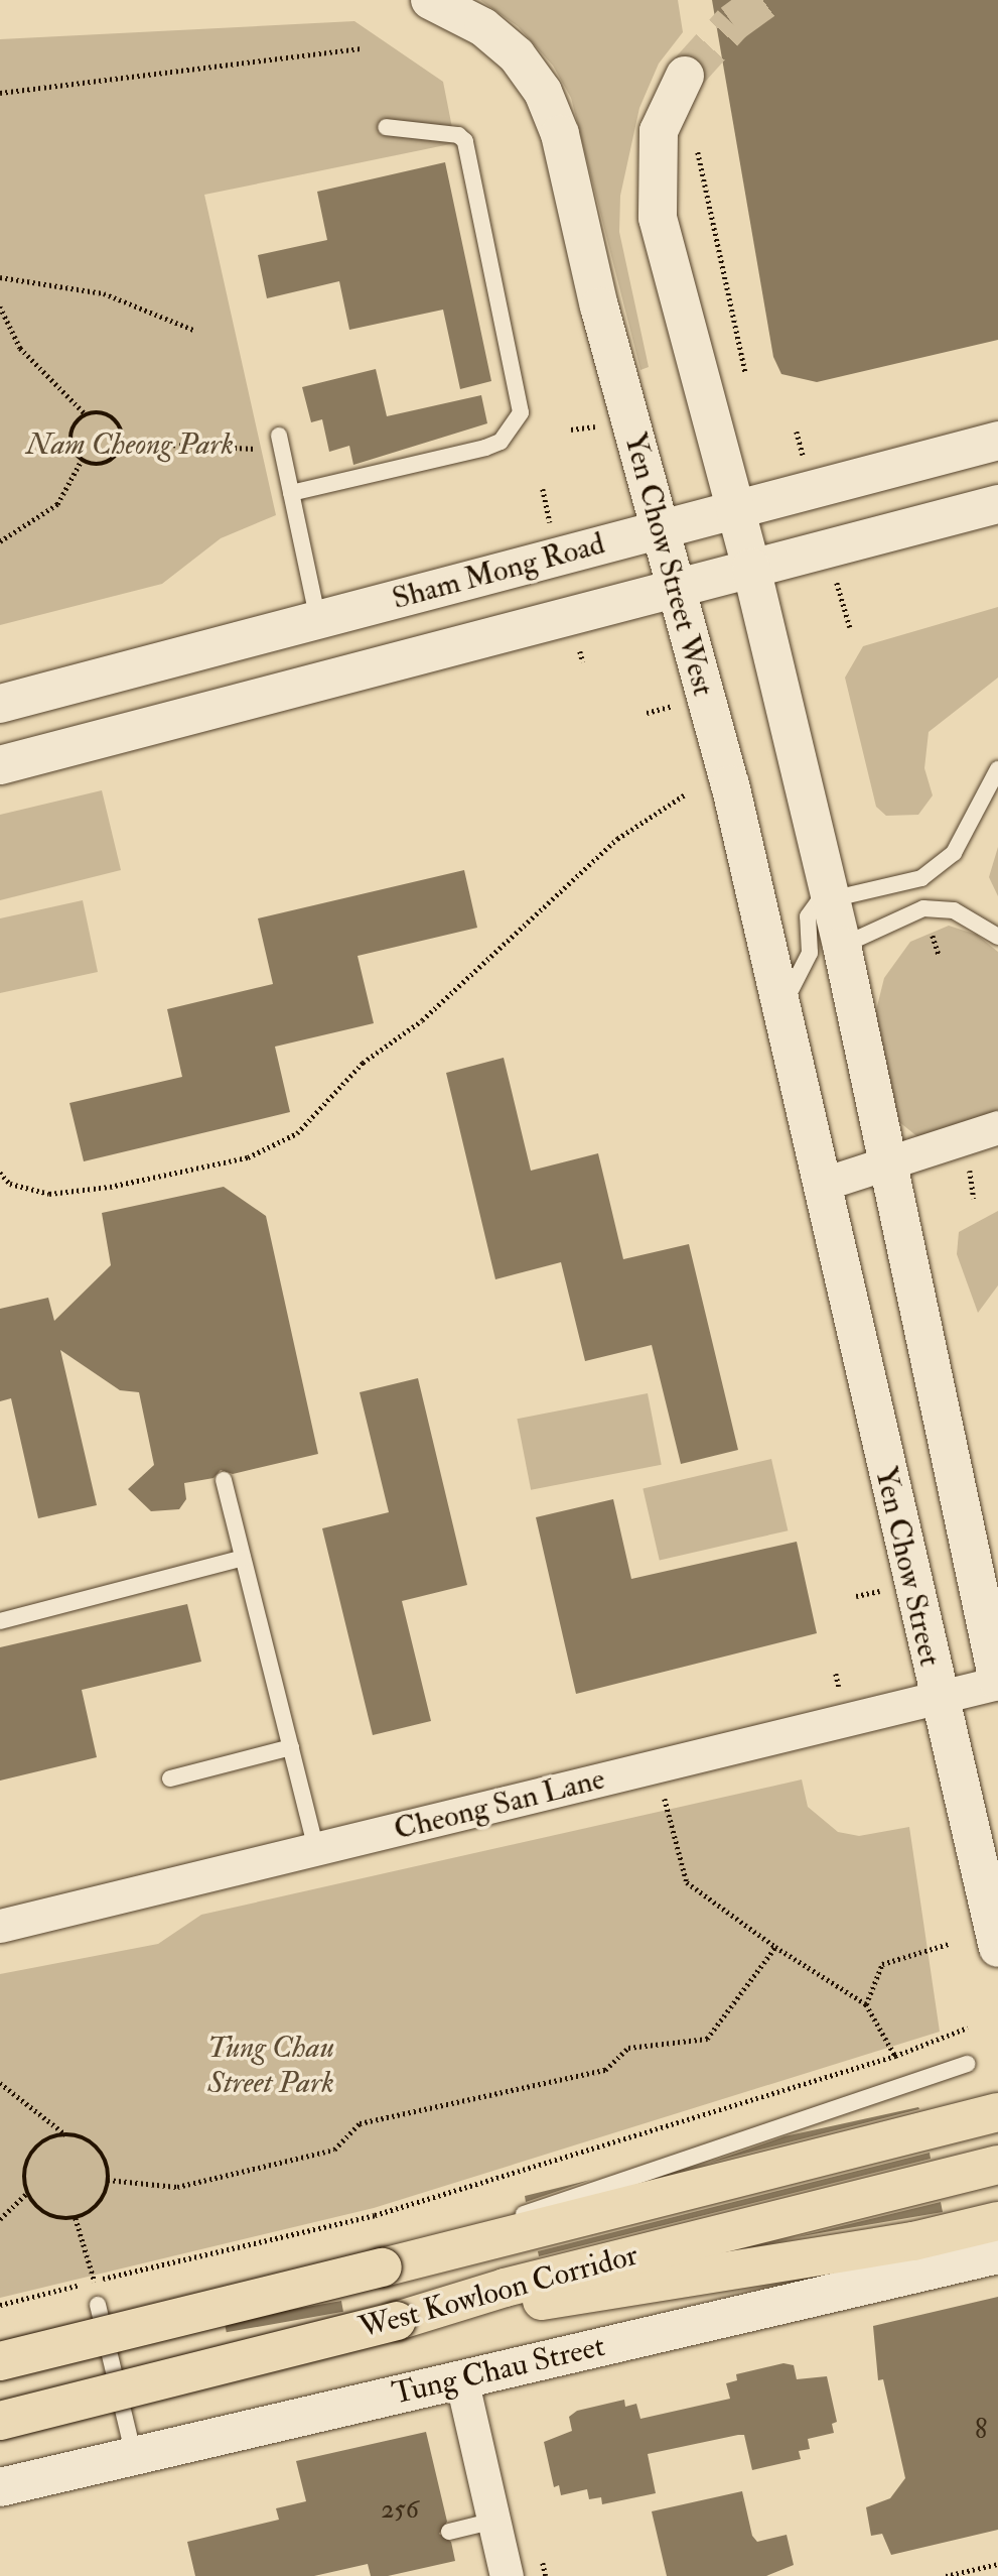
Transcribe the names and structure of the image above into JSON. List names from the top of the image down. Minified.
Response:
{"streets":{"highway":["West Kowloon Corridor"],"main road":["Yen Chow Street West","Sham Mong Road","Yen Chow Street","Tung Chau Street"],"street":["Cheong San Lane"]},"crossings":[["Yen Chow Street West","Sham Mong Road"],["Yen Chow Street West","Yen Chow Street"],["Yen Chow Street","Cheong San Lane"]],"parks":["Nam Cheong Park","Tung Chau Street Park"],"house_numbers":["8","256"]}
